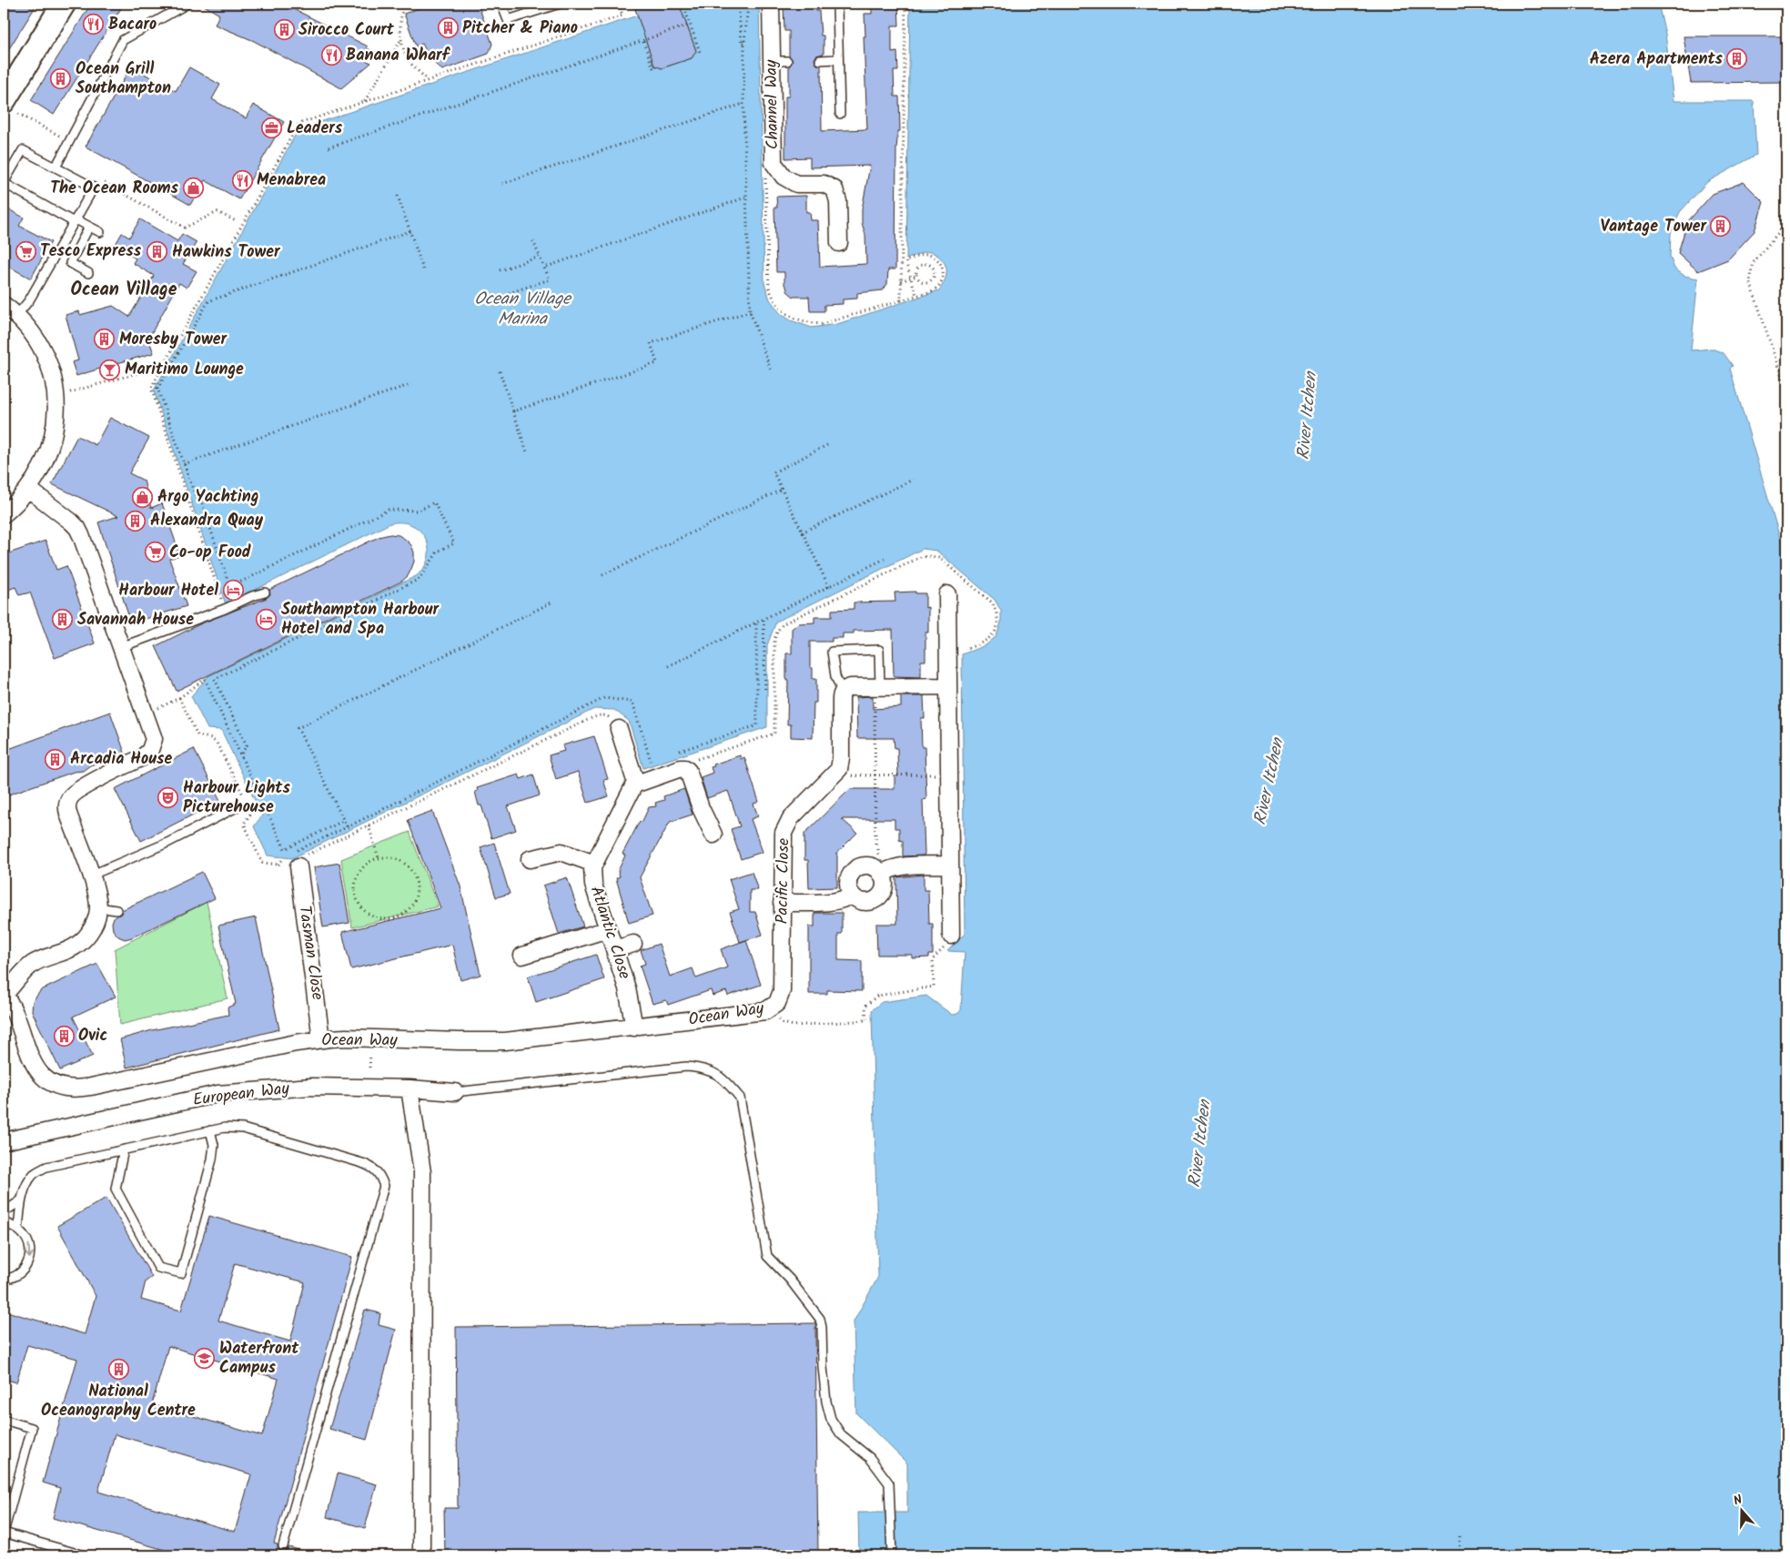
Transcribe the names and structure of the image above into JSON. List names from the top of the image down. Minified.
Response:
{"streets":{"street":["Channel Way","Pacific Close","Atlantic Close","Tasman Close","Ocean Way","European Way"]},"crossings":[["Pacific Close","Ocean Way"],["Atlantic Close","Ocean Way"],["Tasman Close","Ocean Way"]],"districts":["Ocean Village"],"water":["Ocean Village Marina","River Itchen"],"places":{"restaurant":["Bacaro","Banana Wharf","Menabrea"],"building":["Pitcher & Piano","Sirocco Court","Azera Apartments","Ocean Grill Southampton","Vantage Tower","Hawkins Tower","Moresby Tower","Alexandra Quay","Savannah House","Arcadia House","Ovic","National Oceanography Centre"],"office":["Leaders"],"shop":["The Ocean Rooms","Argo Yachting"],"supermarket":["Tesco Express","Co-op Food"],"bar":["Maritimo Lounge"],"hotel":["Harbour Hotel","Southampton Harbour Hotel and Spa"],"theatre":["Harbour Lights Picturehouse"],"school or university":["Waterfront Campus"]},"north":"top"}
